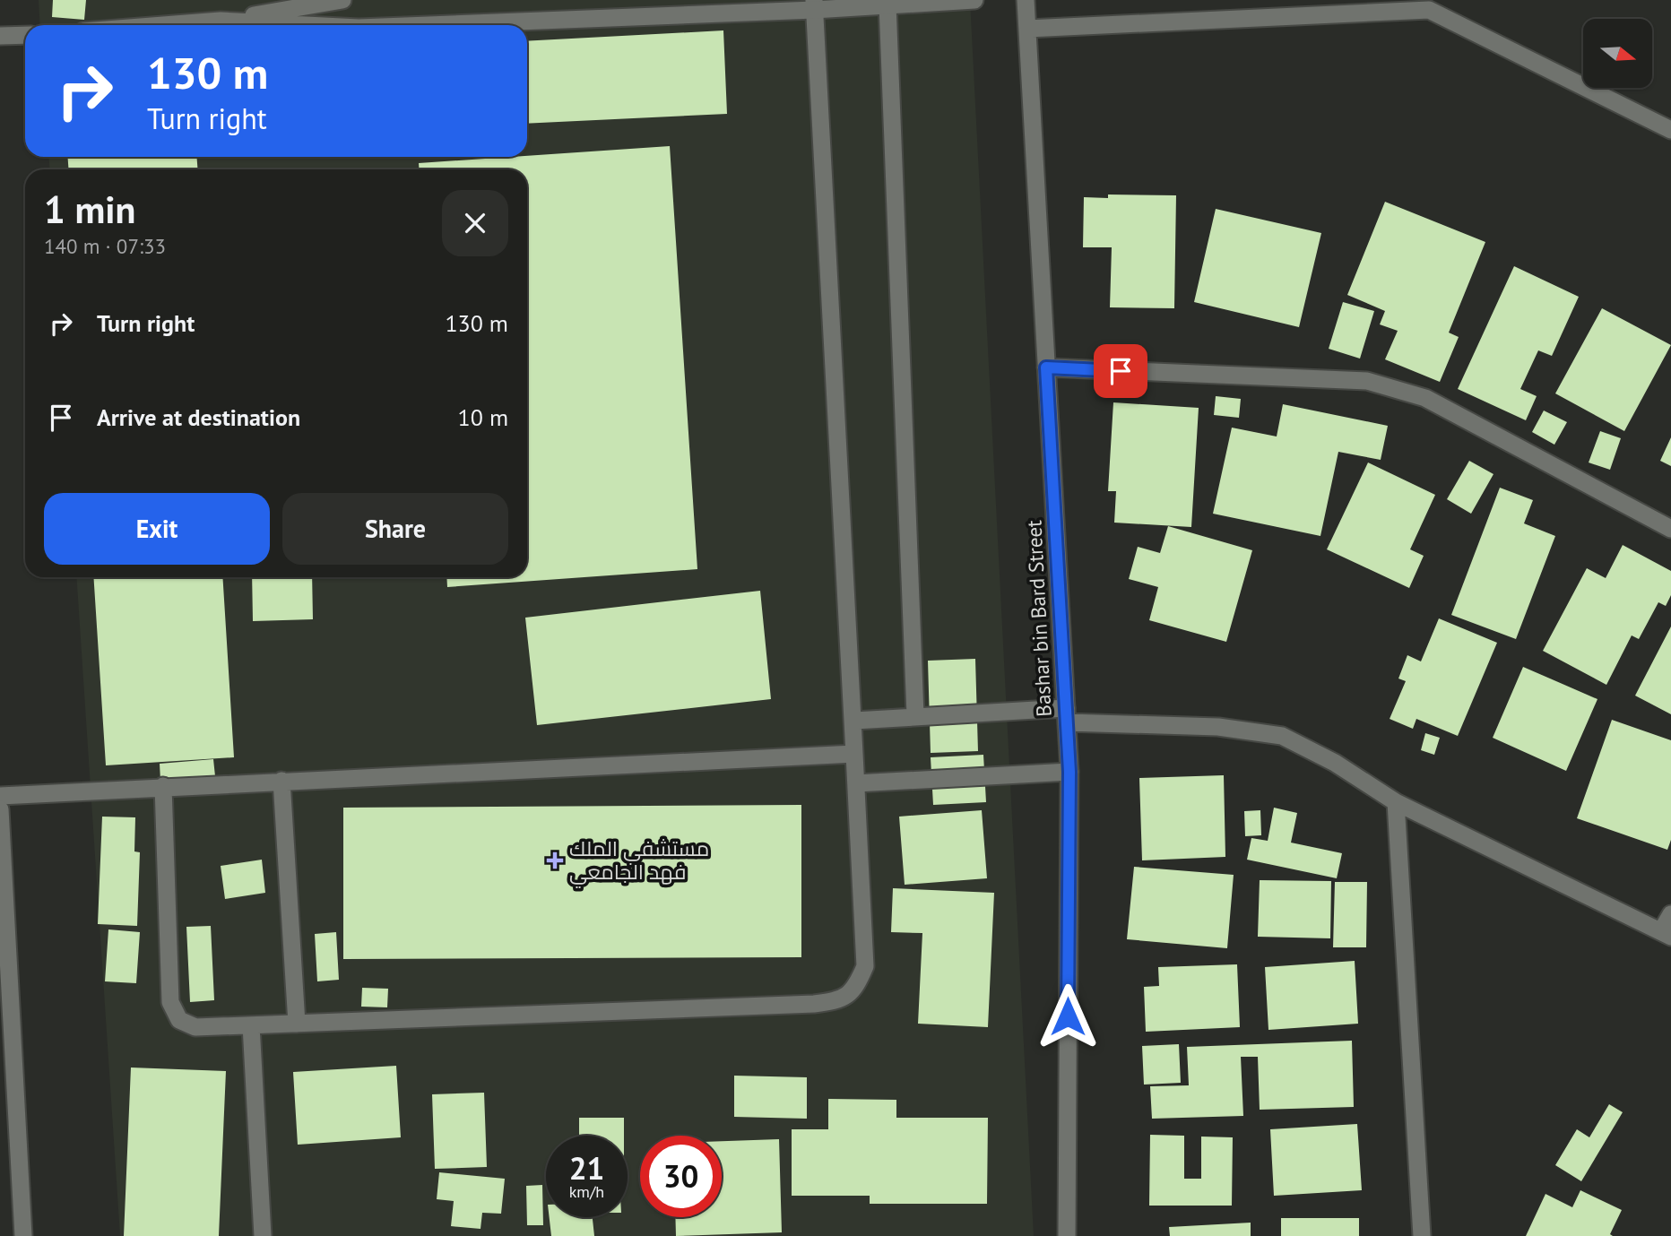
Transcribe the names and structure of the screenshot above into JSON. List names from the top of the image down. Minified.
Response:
{"streets":{"street":["Bashar bin Bard Street"]},"places":{"health":["مستشفي الملك فهد الجامعي"]},"north":"right","page":{"turn":["130 m","Turn right"],"heading":["1 min","140 m · 07:33"],"list":[{"name":"Turn right","value":"130 m"},{"name":"Arrive at destination","value":"10 m"}],"buttons":["Exit","Share"],"speed":"21 km/h","limit":"30"}}
